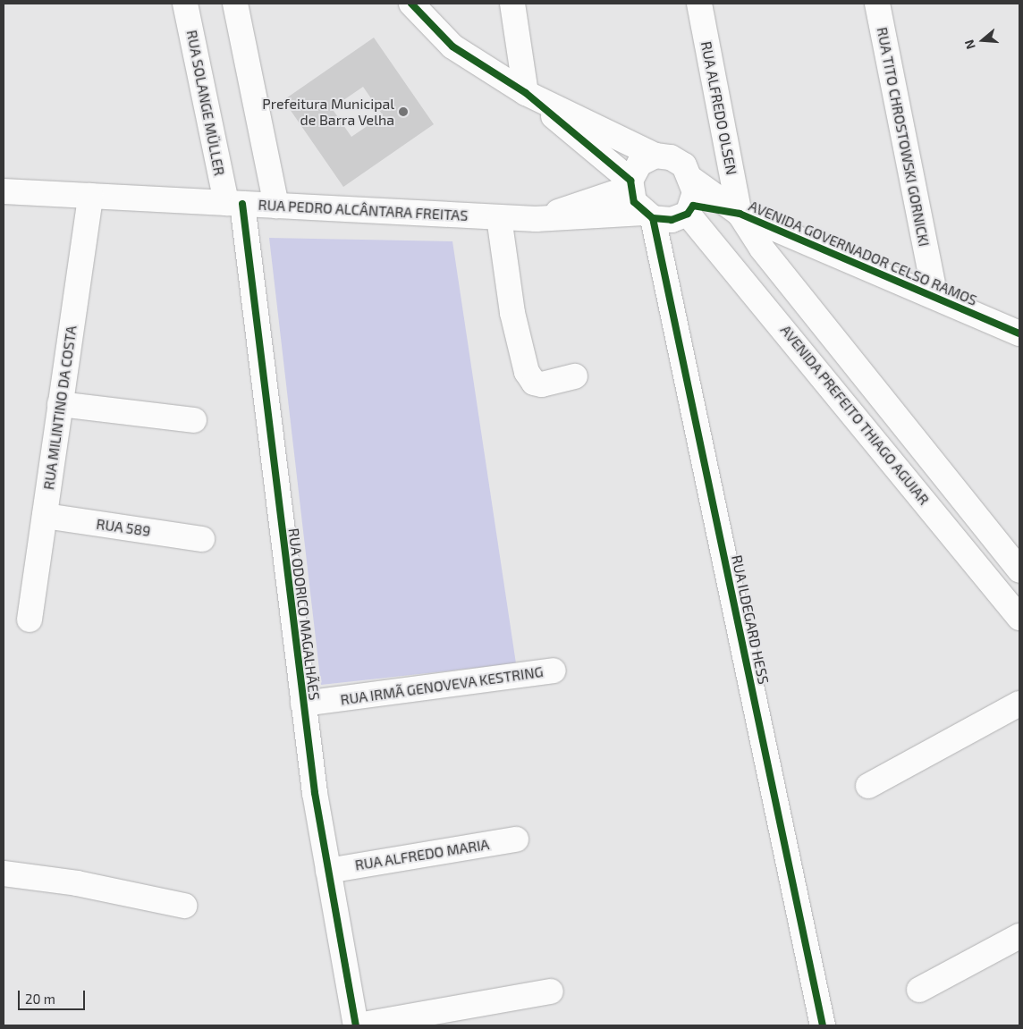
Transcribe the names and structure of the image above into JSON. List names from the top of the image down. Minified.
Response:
{"streets":{"street":["RUA SOLANGE MÜLLER","RUA ALFREDO OLSEN","RUA TITO CHROSTOWSKI GORNICKI","RUA PEDRO ALCÂNTARA FREITAS","AVENIDA GOVERNADOR CELSO RAMOS","RUA MILINTINO DA COSTA","AVENIDA PREFEITO THIAGO AGUIAR","RUA 589","RUA ODORICO MAGALHÃES","RUA ILDEGARD HESS","RUA IRMÃ GENOVEVA KESTRING","RUA ALFREDO MARIA"]},"crossings":[["RUA SOLANGE MÜLLER","RUA PEDRO ALCÂNTARA FREITAS"],["RUA SOLANGE MÜLLER","RUA ODORICO MAGALHÃES"],["RUA ALFREDO OLSEN","AVENIDA GOVERNADOR CELSO RAMOS"],["RUA TITO CHROSTOWSKI GORNICKI","AVENIDA GOVERNADOR CELSO RAMOS"],["RUA PEDRO ALCÂNTARA FREITAS","AVENIDA GOVERNADOR CELSO RAMOS"],["RUA PEDRO ALCÂNTARA FREITAS","RUA MILINTINO DA COSTA"],["RUA PEDRO ALCÂNTARA FREITAS","AVENIDA PREFEITO THIAGO AGUIAR"],["RUA PEDRO ALCÂNTARA FREITAS","RUA ODORICO MAGALHÃES"],["RUA PEDRO ALCÂNTARA FREITAS","RUA ILDEGARD HESS"],["AVENIDA GOVERNADOR CELSO RAMOS","AVENIDA PREFEITO THIAGO AGUIAR"],["AVENIDA GOVERNADOR CELSO RAMOS","RUA ILDEGARD HESS"],["RUA MILINTINO DA COSTA","RUA 589"],["AVENIDA PREFEITO THIAGO AGUIAR","RUA ILDEGARD HESS"],["RUA ODORICO MAGALHÃES","RUA IRMÃ GENOVEVA KESTRING"],["RUA ODORICO MAGALHÃES","RUA ALFREDO MARIA"]],"places":["Prefeitura Municipal de Barra Velha"],"scale_bar":"20 m","north":"left"}
